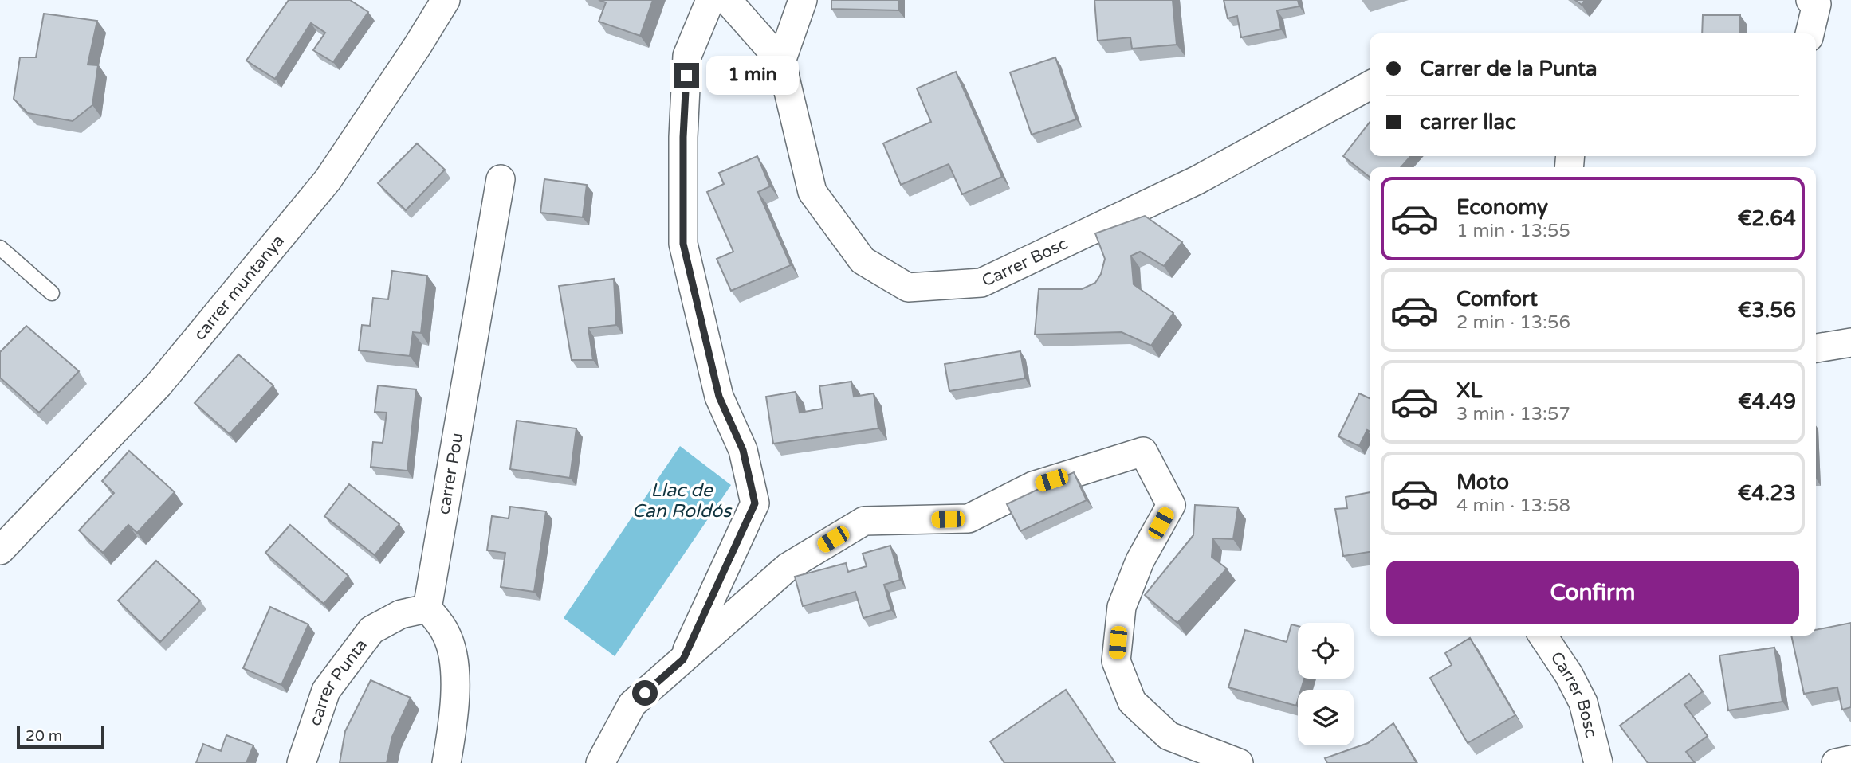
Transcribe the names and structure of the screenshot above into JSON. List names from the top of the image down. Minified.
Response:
{"streets":{"street":["Carrer Bosc","carrer muntanya","carrer Pou","carrer Punta"]},"crossings":[["carrer Pou","carrer Punta"]],"water":["Llac de Can Roldós"],"scale_bar":"20 m","page":{"banner":["Carrer de la Punta","carrer llac"],"bubble":"1 min","list":[{"name":"Economy","note":"1 min · 13:55","value":"€2.64"},{"name":"Comfort","note":"2 min · 13:56","value":"€3.56"},{"name":"XL","note":"3 min · 13:57","value":"€4.49"},{"name":"Moto","note":"4 min · 13:58","value":"€4.23"}],"buttons":"Confirm","scale":"20 m"}}
